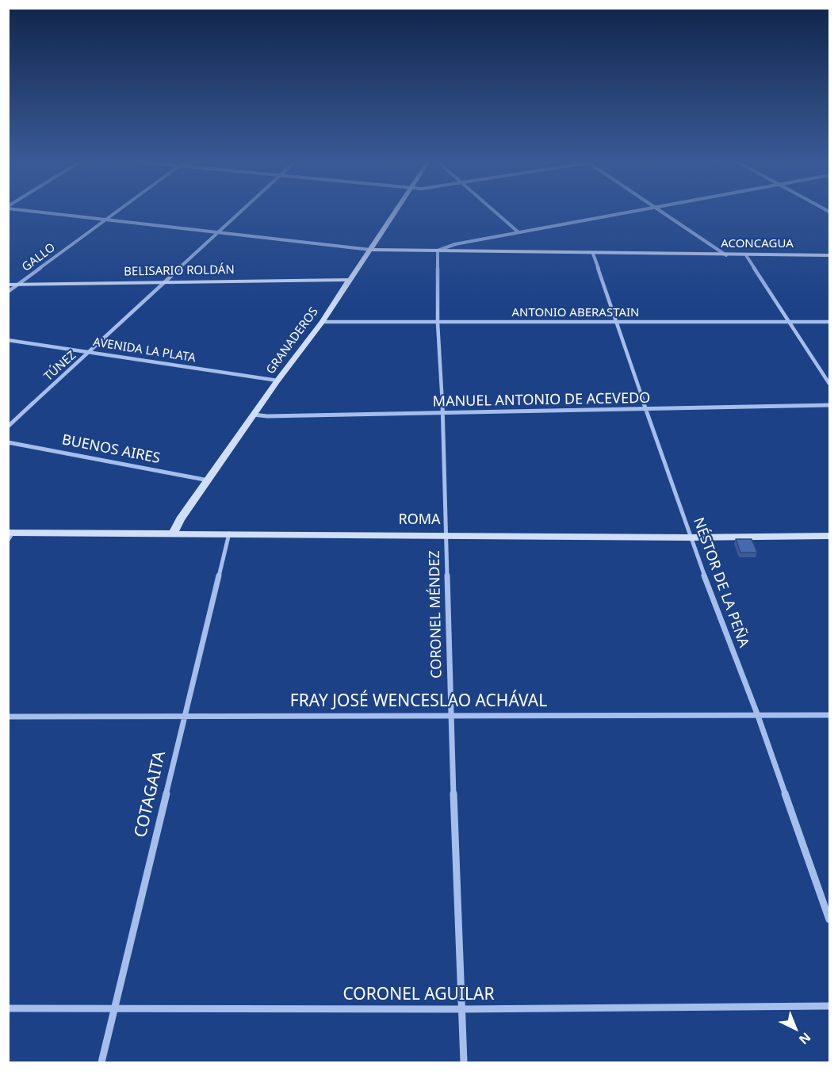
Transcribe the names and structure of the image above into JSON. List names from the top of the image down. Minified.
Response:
{"streets":{"street":["ACONCAGUA","GALLO","BELISARIO ROLDÁN","ANTONIO ABERASTAIN","GRANADEROS","AVENIDA LA PLATA","TÚNEZ","MANUEL ANTONIO DE ACEVEDO","BUENOS AIRES","ROMA","NÉSTOR DE LA PEÑA","CORONEL MÉNDEZ","FRAY JOSÉ WENCESLAO ACHÁVAL","COTAGAITA","CORONEL AGUILAR"]},"crossings":[["ACONCAGUA","GRANADEROS"],["ACONCAGUA","NÉSTOR DE LA PEÑA"],["ACONCAGUA","CORONEL MÉNDEZ"],["GALLO","BELISARIO ROLDÁN"],["BELISARIO ROLDÁN","GRANADEROS"],["BELISARIO ROLDÁN","TÚNEZ"],["ANTONIO ABERASTAIN","GRANADEROS"],["ANTONIO ABERASTAIN","NÉSTOR DE LA PEÑA"],["ANTONIO ABERASTAIN","CORONEL MÉNDEZ"],["GRANADEROS","AVENIDA LA PLATA"],["GRANADEROS","MANUEL ANTONIO DE ACEVEDO"],["GRANADEROS","BUENOS AIRES"],["GRANADEROS","ROMA"],["AVENIDA LA PLATA","TÚNEZ"],["MANUEL ANTONIO DE ACEVEDO","NÉSTOR DE LA PEÑA"],["MANUEL ANTONIO DE ACEVEDO","CORONEL MÉNDEZ"],["ROMA","NÉSTOR DE LA PEÑA"],["ROMA","CORONEL MÉNDEZ"],["ROMA","COTAGAITA"],["NÉSTOR DE LA PEÑA","FRAY JOSÉ WENCESLAO ACHÁVAL"],["CORONEL MÉNDEZ","FRAY JOSÉ WENCESLAO ACHÁVAL"],["CORONEL MÉNDEZ","CORONEL AGUILAR"],["FRAY JOSÉ WENCESLAO ACHÁVAL","COTAGAITA"],["COTAGAITA","CORONEL AGUILAR"]],"north":"bottom right"}
